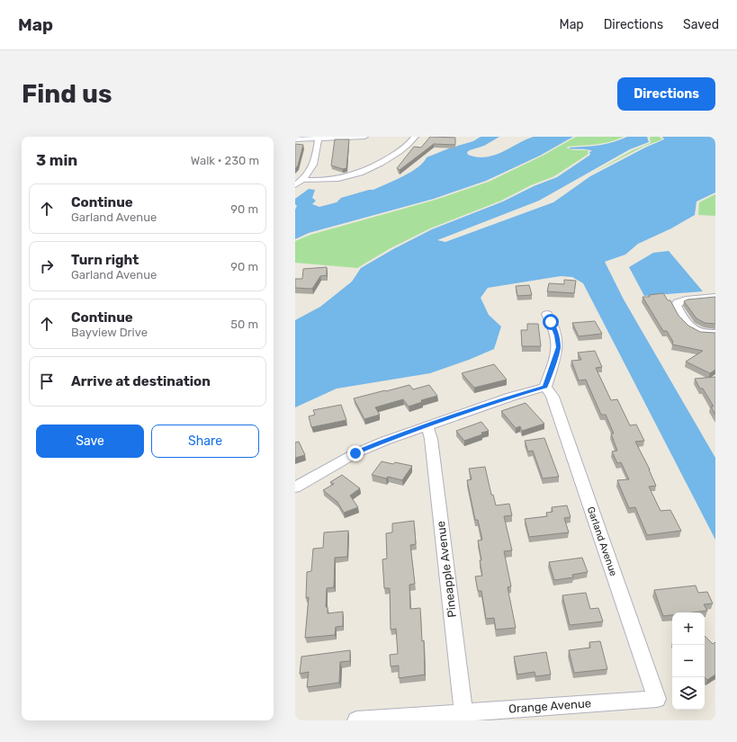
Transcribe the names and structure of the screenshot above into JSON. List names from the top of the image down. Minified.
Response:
{"streets":{"street":["Garland Avenue","Pineapple Avenue","Orange Avenue"]},"crossings":[["Garland Avenue","Orange Avenue"],["Pineapple Avenue","Orange Avenue"]],"page":{"header":"Map","nav":["Map","Directions","Saved"],"buttons":["Directions",["Save","Share"]],"title":"Find us","heading":["3 min","Walk · 230 m"],"list":[["Continue","Garland Avenue","90 m"],["Turn right","Garland Avenue","90 m"],["Continue","Bayview Drive","50 m"],"Arrive at destination"],"map_buttons":["+","−"]}}
